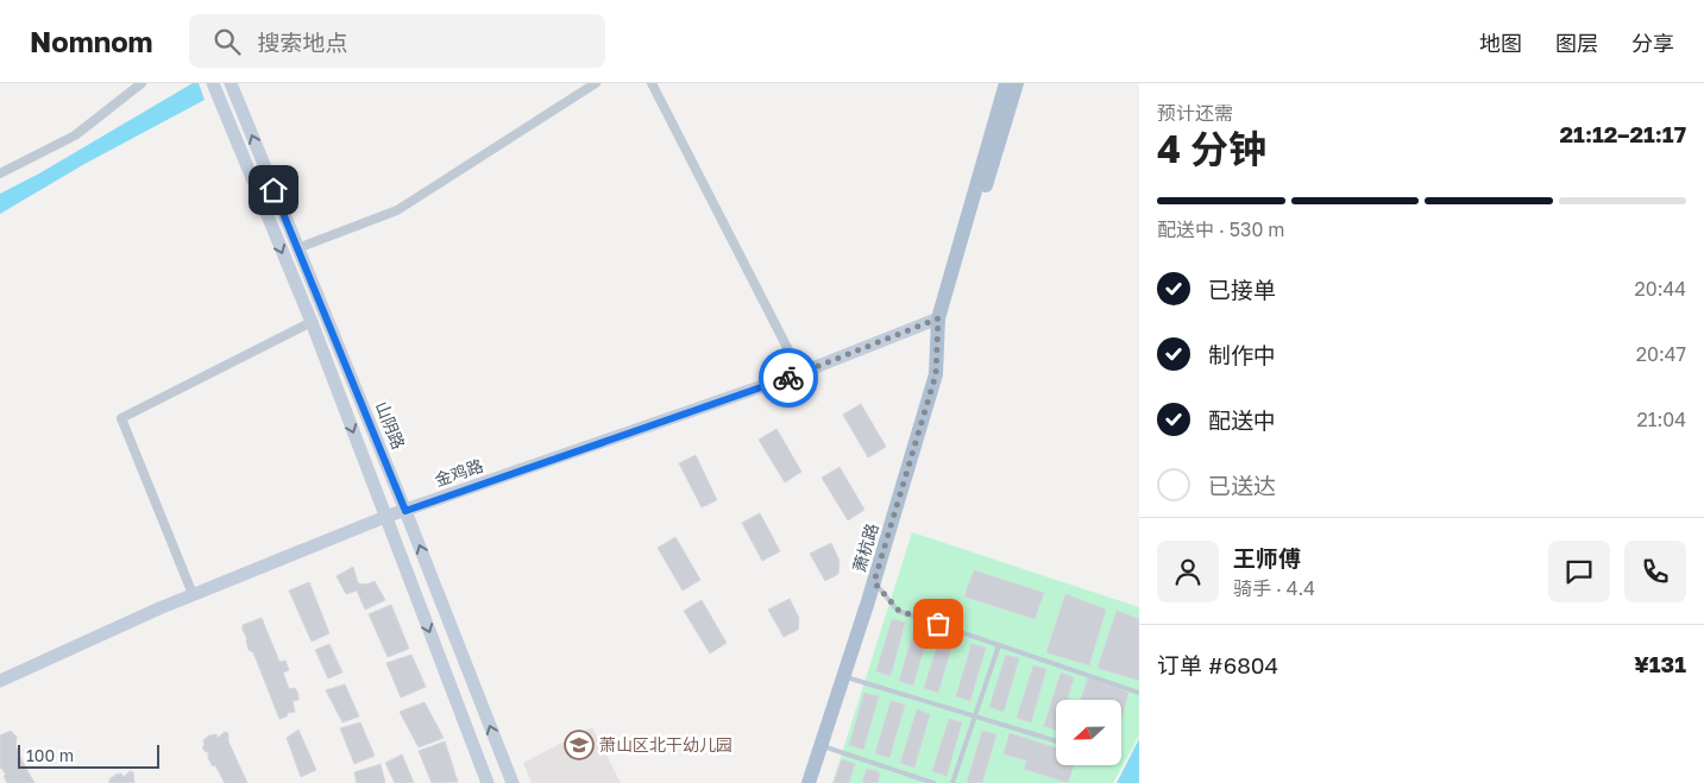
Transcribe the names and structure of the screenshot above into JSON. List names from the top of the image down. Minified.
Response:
{"streets":{"main road":["山阴路","金鸡路","萧杭路"]},"crossings":[["山阴路","金鸡路"],["金鸡路","萧杭路"]],"places":{"school or university":["萧山区北干幼儿园"]},"scale_bar":"100 m","north":"left","page":{"header":"Nomnom","search":"搜索地点","nav":["地图","图层","分享"],"heading":["4 分钟","预计还需","21:12–21:17"],"panel":["王师傅","骑手 · 4.4","订单 #6804","¥131"],"bar":"配送中 · 530 m","list":[["已接单","20:44"],["制作中","20:47"],["配送中","21:04"],"已送达"],"scale":"100 m"}}
